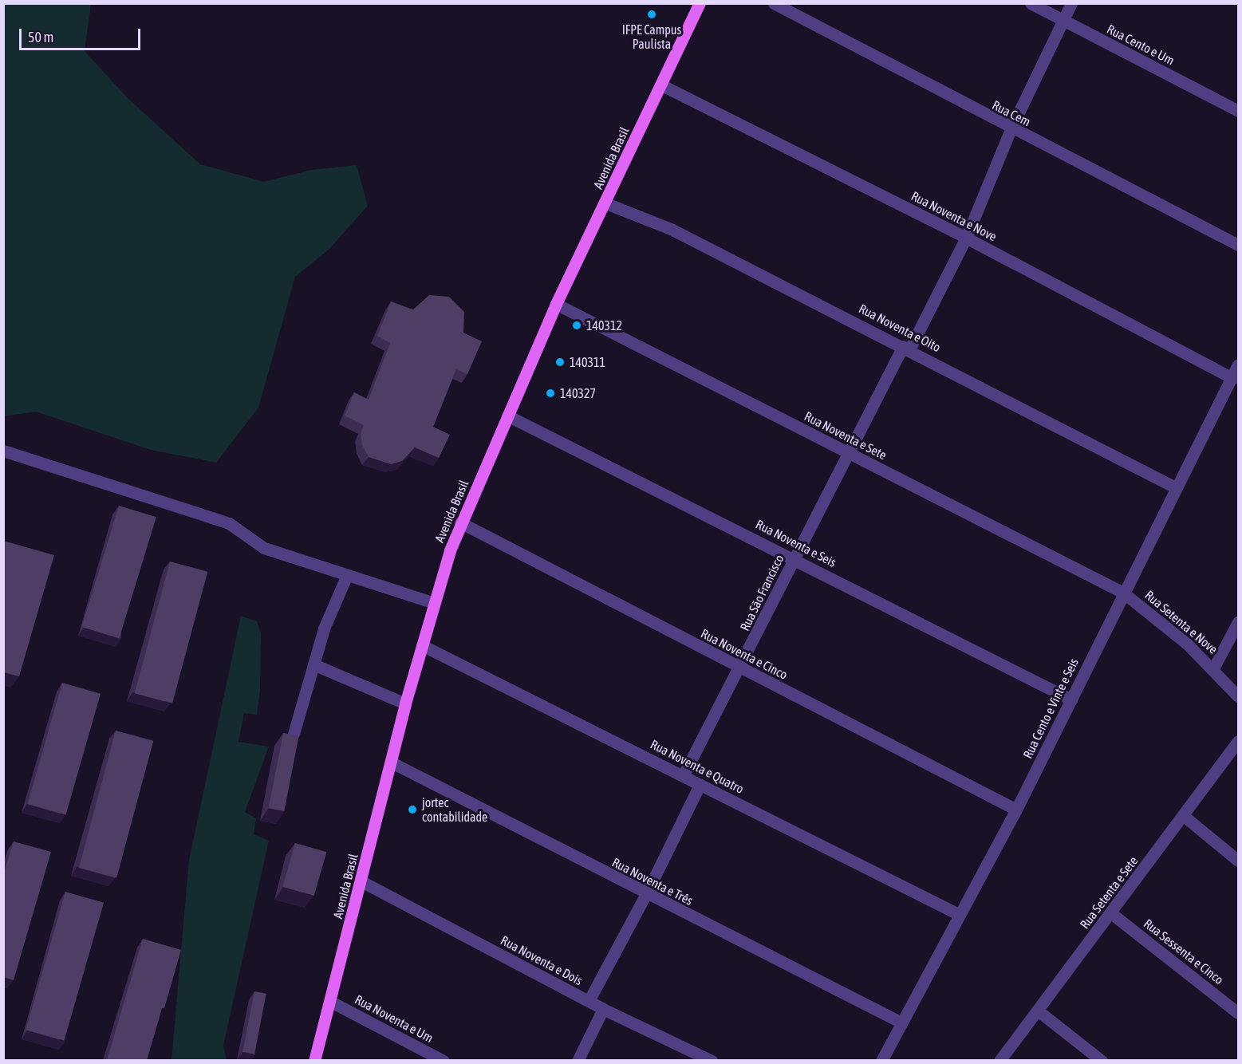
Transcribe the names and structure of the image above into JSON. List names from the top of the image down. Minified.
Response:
{"streets":{"main road":["Avenida Brasil"],"street":["Rua Cento e Um","Rua Cem","Rua Noventa e Nove","Rua Noventa e Oito","Rua Noventa e Sete","Rua Noventa e Seis","Rua São Francisco","Rua Setenta e Nove","Rua Noventa e Cinco","Rua Cento e Vinte e Seis","Rua Noventa e Quatro","Rua Noventa e Três","Rua Setenta e Sete","Rua Sessenta e Cinco","Rua Noventa e Dois","Rua Noventa e Um"]},"crossings":[["Rua Cento e Um","Rua São Francisco"],["Rua Cem","Rua São Francisco"],["Avenida Brasil","Rua Noventa e Nove"],["Avenida Brasil","Rua Noventa e Oito"],["Avenida Brasil","Rua Noventa e Sete"],["Avenida Brasil","Rua Noventa e Seis"],["Avenida Brasil","Rua Noventa e Cinco"],["Avenida Brasil","Rua Noventa e Quatro"],["Avenida Brasil","Rua Noventa e Três"],["Avenida Brasil","Rua Noventa e Dois"],["Avenida Brasil","Rua Noventa e Um"],["Rua Noventa e Nove","Rua São Francisco"],["Rua Noventa e Nove","Rua Cento e Vinte e Seis"],["Rua Noventa e Oito","Rua São Francisco"],["Rua Noventa e Oito","Rua Cento e Vinte e Seis"],["Rua Noventa e Sete","Rua São Francisco"],["Rua Noventa e Sete","Rua Setenta e Nove"],["Rua Noventa e Sete","Rua Cento e Vinte e Seis"],["Rua Noventa e Seis","Rua São Francisco"],["Rua Noventa e Seis","Rua Cento e Vinte e Seis"],["Rua São Francisco","Rua Noventa e Cinco"],["Rua São Francisco","Rua Noventa e Quatro"],["Rua Setenta e Nove","Rua Cento e Vinte e Seis"],["Rua Noventa e Cinco","Rua Cento e Vinte e Seis"],["Rua Cento e Vinte e Seis","Rua Noventa e Quatro"],["Rua Cento e Vinte e Seis","Rua Noventa e Três"],["Rua Setenta e Sete","Rua Sessenta e Cinco"]],"places":["IFPE Campus Paulista","140312","140311","140327","jortec contabilidade"],"scale_bar":"50 m"}
